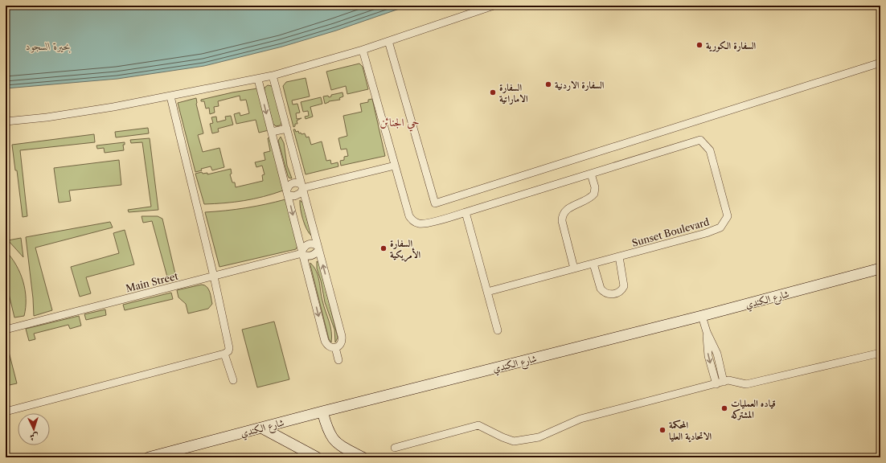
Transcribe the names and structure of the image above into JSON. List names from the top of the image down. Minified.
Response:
{"streets":{"street":["Sunset Boulevard","Main Street","شارع الكندي"]},"districts":["حي الجنائن"],"water":["بحيرة السجود"],"places":["السفارة الكورية","السفارة الاردنية","السفارة الاماراتية","السفارة الأمريكية","قياده العمليات المشتركه","المحكمة الاتحادية العليا"],"north":"bottom"}
